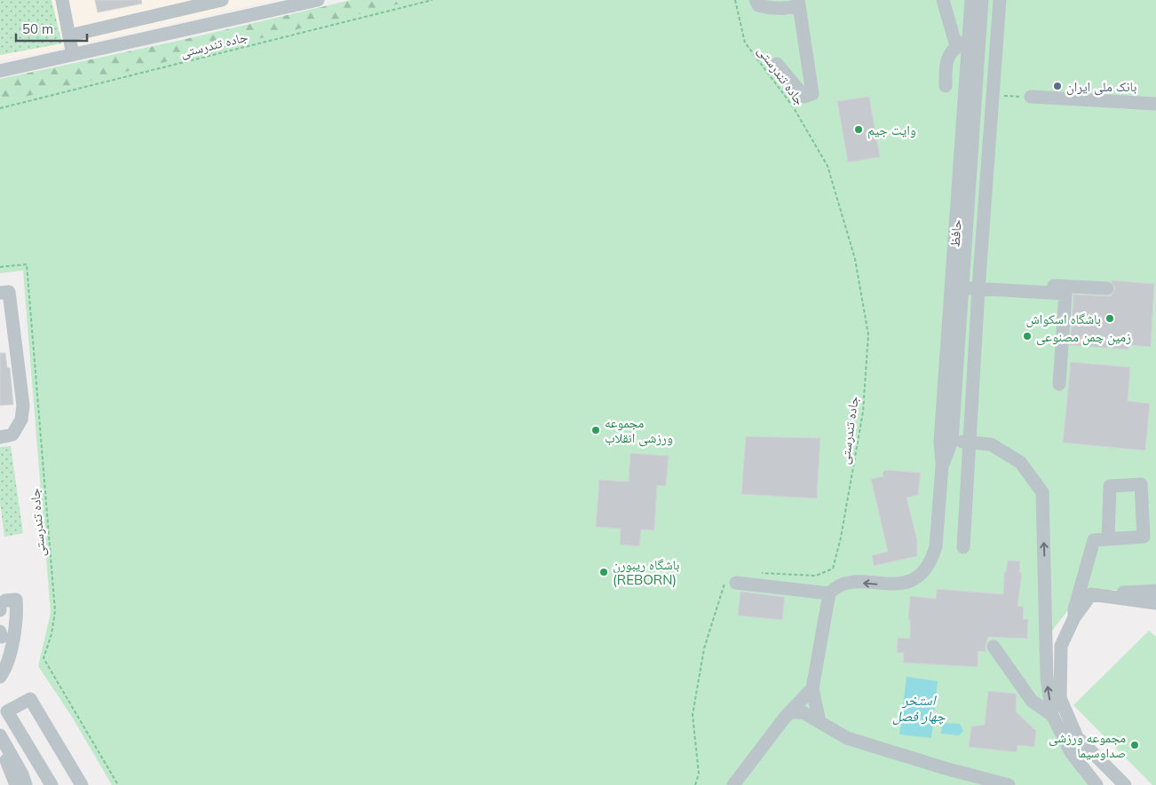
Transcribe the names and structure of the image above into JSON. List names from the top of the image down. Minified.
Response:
{"streets":{"street":["حافظ"],"path":["جاده تندرستی"]},"water":["استخر چهار فصل"],"places":["بانک ملی ایران","وایت جیم","باشگاه اسکواش","زمین چمن مصنوعی","مجموعه ورزشی انقلاب","باشگاه ریبورن (REBORN)","مجموعه ورزشی صداوسیما"],"scale_bar":"50 m"}
